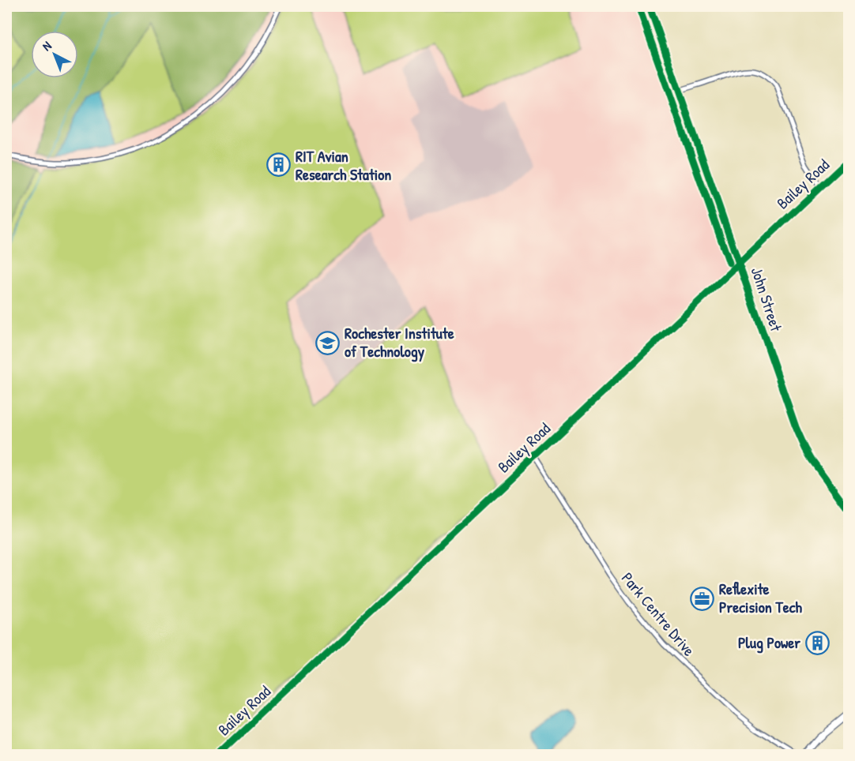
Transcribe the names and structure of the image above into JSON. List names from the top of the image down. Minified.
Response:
{"streets":{"street":["Bailey Road","John Street","Park Centre Drive"]},"crossings":[["Bailey Road","John Street"],["Bailey Road","Park Centre Drive"]],"places":{"building":["RIT Avian Research Station","Plug Power"],"school or university":["Rochester Institute of Technology"],"office":["Reflexite Precision Tech"]},"north":"top left"}
